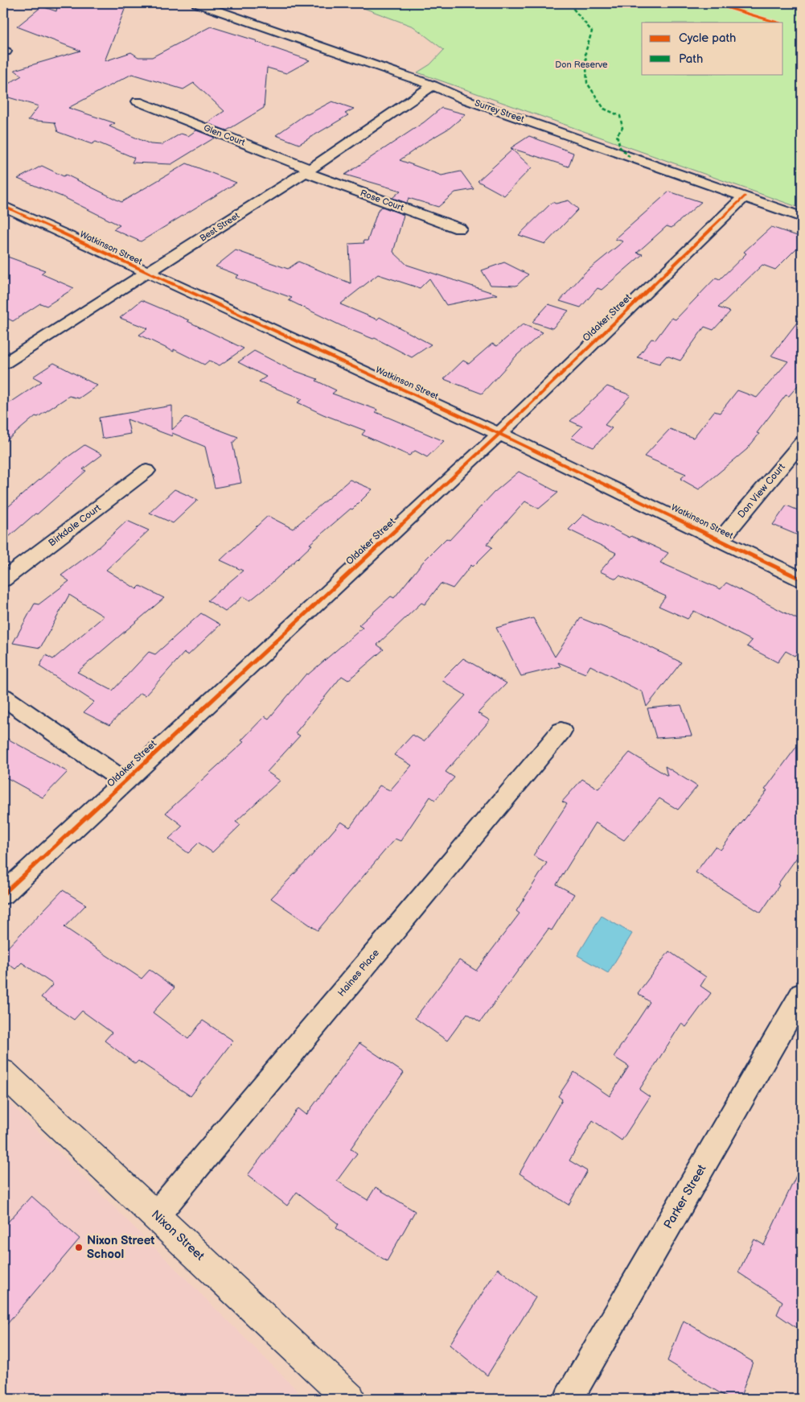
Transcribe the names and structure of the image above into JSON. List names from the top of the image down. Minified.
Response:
{"streets":{"street":["Surrey Street","Glen Court","Rose Court","Best Street","Watkinson Street","Oldaker Street","Don View Court","Birkdale Court","Haines Place","Parker Street","Nixon Street"]},"crossings":[["Surrey Street","Best Street"],["Surrey Street","Oldaker Street"],["Glen Court","Rose Court"],["Glen Court","Best Street"],["Rose Court","Best Street"],["Best Street","Watkinson Street"],["Watkinson Street","Oldaker Street"],["Watkinson Street","Don View Court"],["Haines Place","Nixon Street"]],"parks":["Don Reserve"],"places":["Nixon Street School"],"legend":["Cycle path","Path"]}
